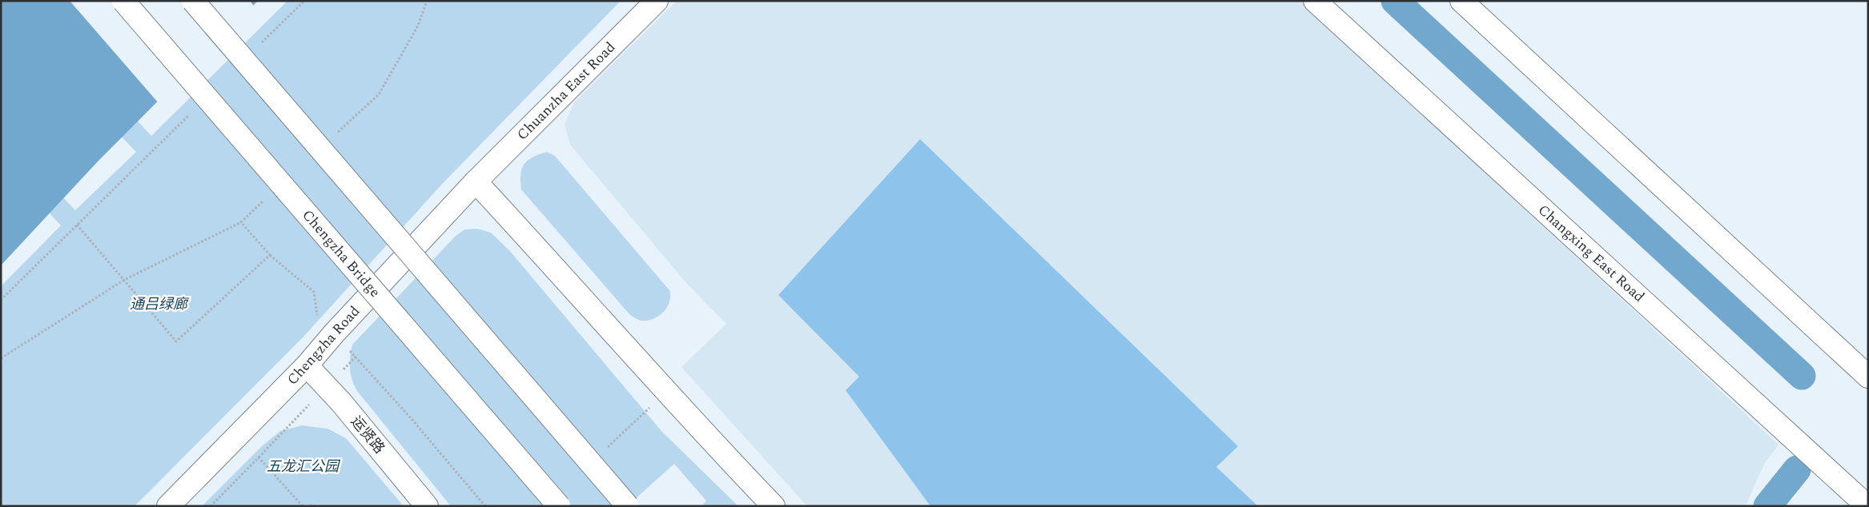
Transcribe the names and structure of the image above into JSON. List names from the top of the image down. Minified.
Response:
{"streets":{"street":["Chuanzha East Road","Chengzha Bridge","Changxing East Road","Chengzha Road","运贤路"]},"crossings":[["Chuanzha East Road","Chengzha Road"],["Chengzha Road","运贤路"]],"parks":["通吕绿廊","五龙汇公园"]}
